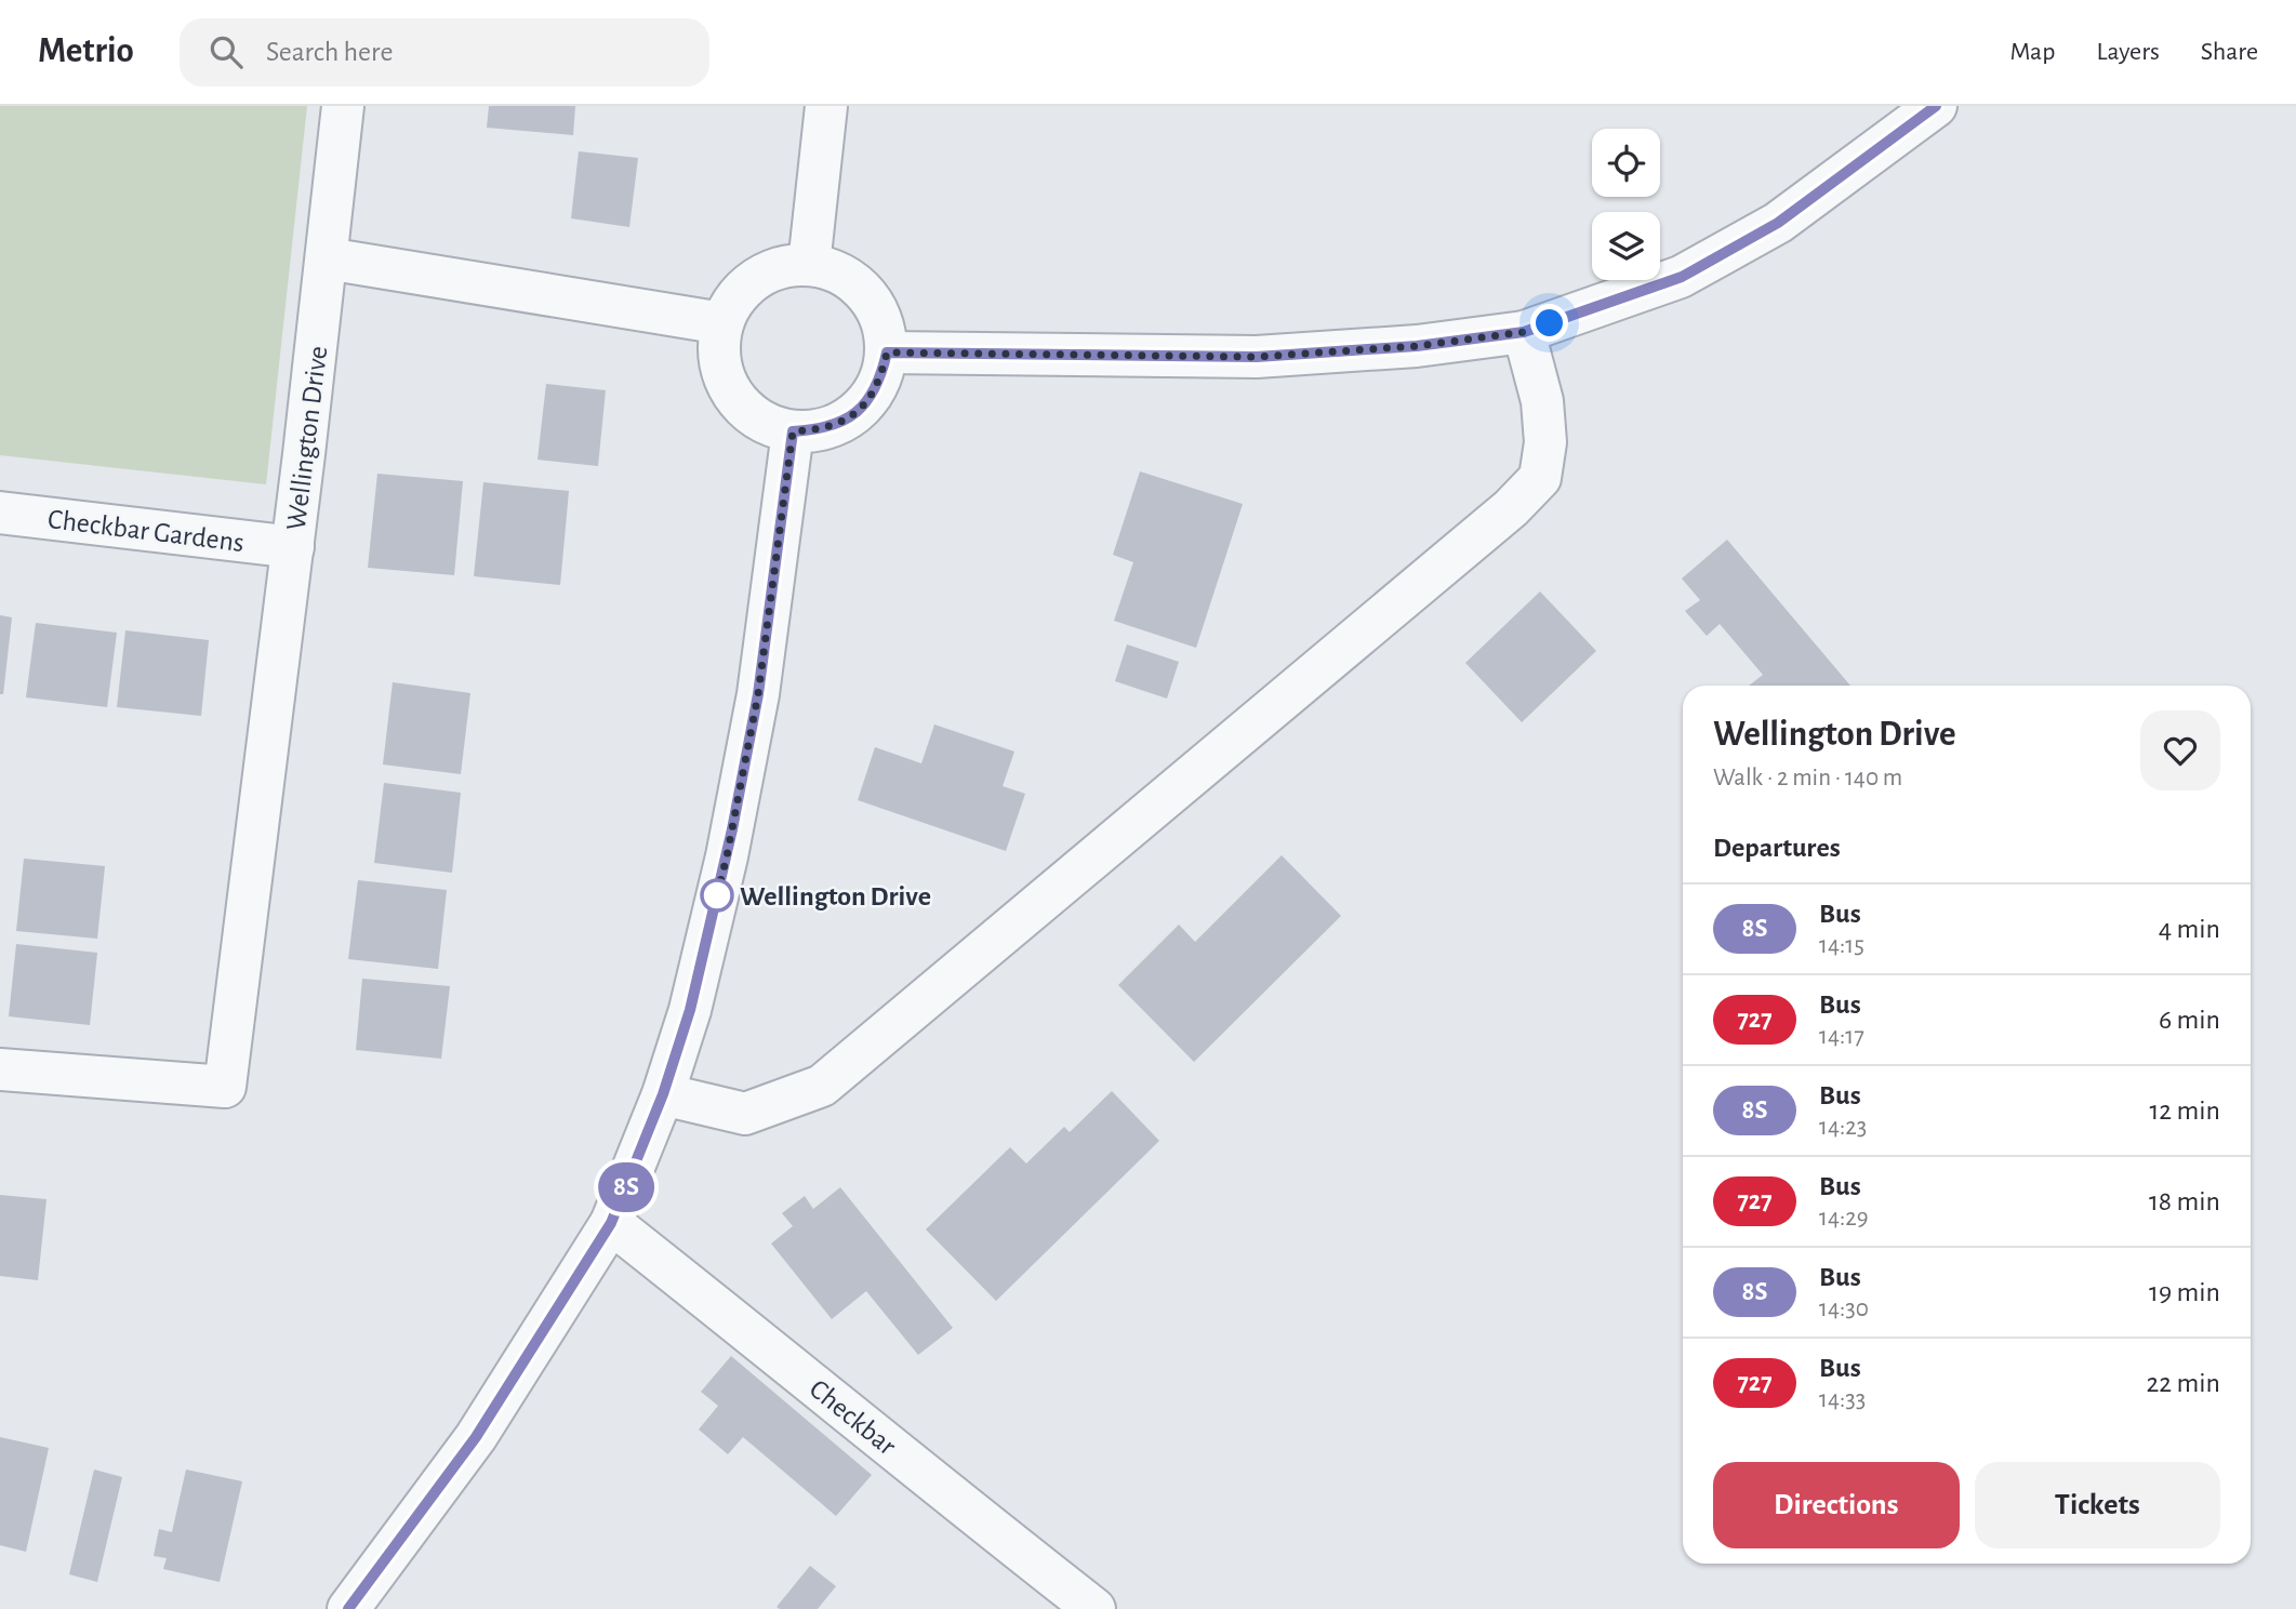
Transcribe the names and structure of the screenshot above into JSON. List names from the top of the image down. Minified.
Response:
{"streets":{"street":["Wellington Drive","Checkbar Gardens","Checkbar"]},"crossings":[["Wellington Drive","Checkbar Gardens"]],"places":["Wellington Drive"],"lines":["bus line 8S"],"page":{"header":"Metrio","search":"Search here","nav":["Map","Layers","Share"],"on_map":"8S","heading":[["Wellington Drive","Walk · 2 min · 140 m"],"Departures"],"list":[{"mark":"8S","name":"Bus","note":"14:15","value":"4 min"},{"mark":"727","name":"Bus","note":"14:17","value":"6 min"},{"mark":"8S","name":"Bus","note":"14:23","value":"12 min"},{"mark":"727","name":"Bus","note":"14:29","value":"18 min"},{"mark":"8S","name":"Bus","note":"14:30","value":"19 min"},{"mark":"727","name":"Bus","note":"14:33","value":"22 min"}],"buttons":["Directions","Tickets"]}}
